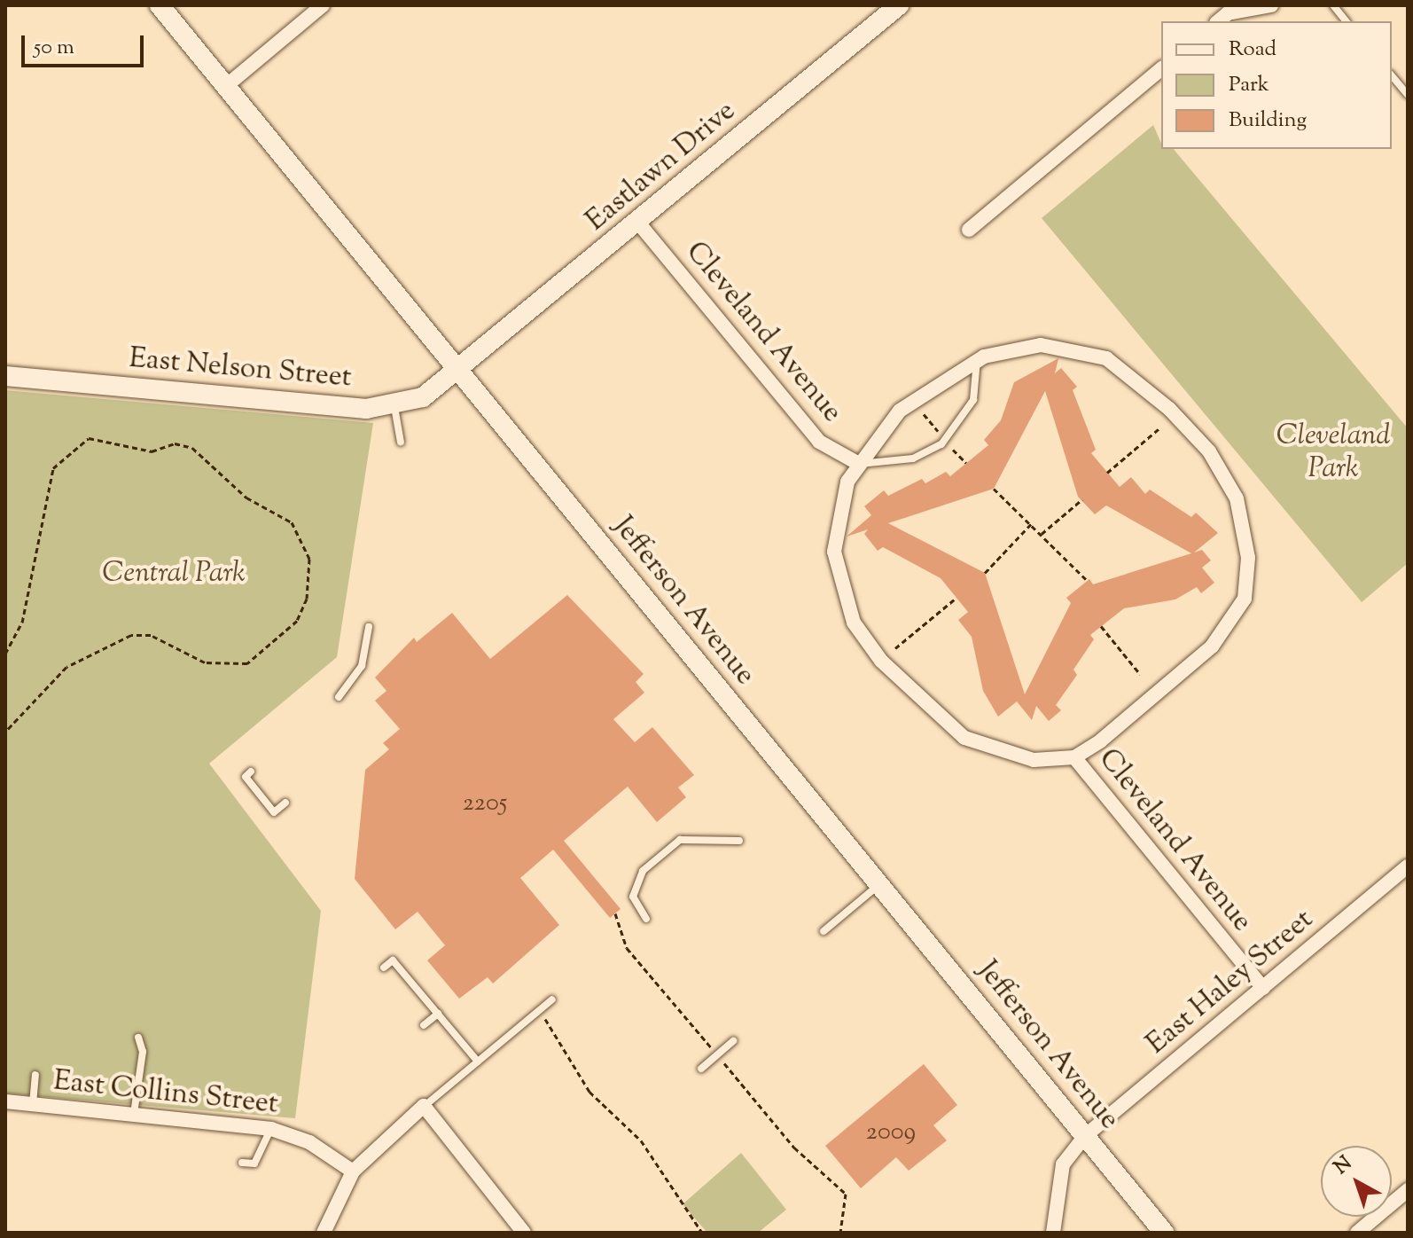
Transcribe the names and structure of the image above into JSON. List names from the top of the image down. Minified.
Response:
{"streets":{"street":["Eastlawn Drive","Cleveland Avenue","East Nelson Street","Jefferson Avenue","East Haley Street","East Collins Street"]},"crossings":[["Eastlawn Drive","Cleveland Avenue"],["Eastlawn Drive","East Nelson Street"],["Eastlawn Drive","Jefferson Avenue"],["Cleveland Avenue","East Haley Street"],["East Nelson Street","Jefferson Avenue"],["Jefferson Avenue","East Haley Street"]],"parks":["Cleveland Park","Central Park"],"house_numbers":["2205","2009"],"legend":["Road","Park","Building"],"scale_bar":"50 m","north":"top left"}
